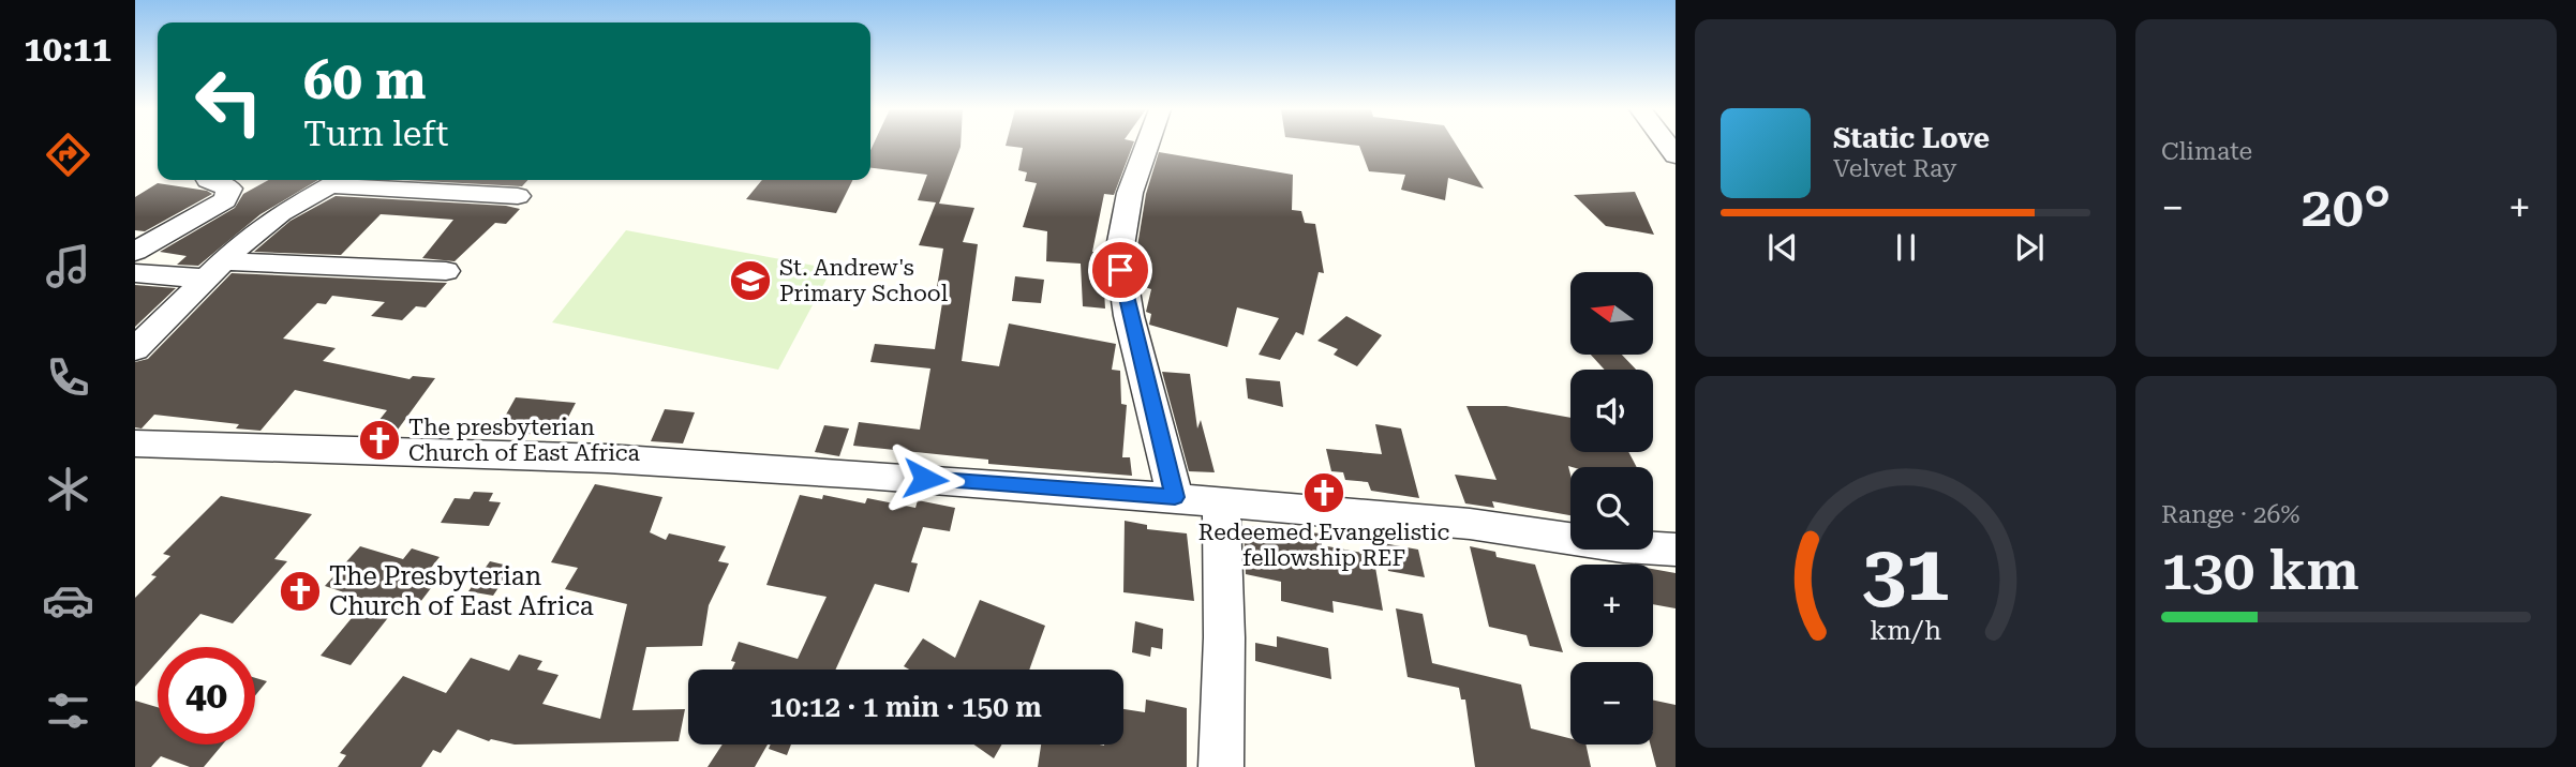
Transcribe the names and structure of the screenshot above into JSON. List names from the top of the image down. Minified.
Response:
{"places":{"school or university":["St. Andrew's Primary School"],"church":["The presbyterian Church of East Africa","Redeemed Evangelistic fellowship REF","The Presbyterian Church of East Africa"]},"north":"left","page":{"tabs":"10:11","tile":["Climate",["Range · 26%","130 km"]],"turn":["60 m","Turn left"],"song":["Static Love","Velvet Ray"],"heat":["−","20°","+"],"map_buttons":["+","−"],"limit":"40","trip":"10:12 · 1 min · 150 m","gauge":["31","km/h"]}}
